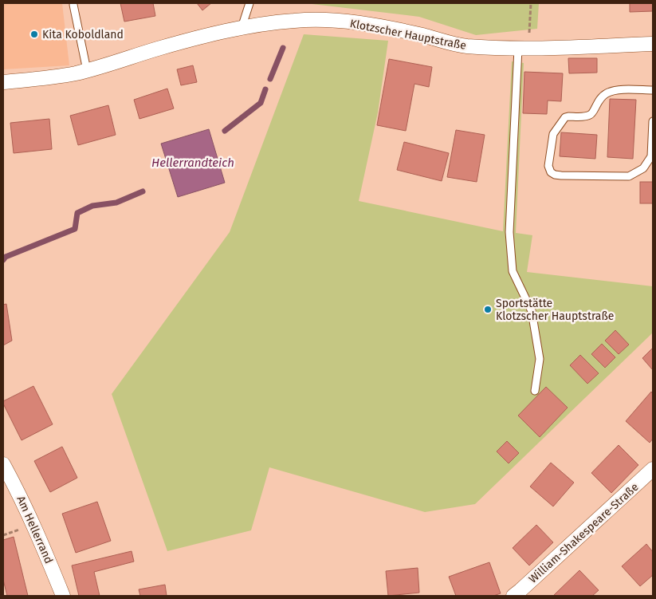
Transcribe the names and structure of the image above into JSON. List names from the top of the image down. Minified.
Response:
{"streets":{"street":["Klotzscher Hauptstraße","Am Hellerrand","William-Shakespeare-Straße"]},"water":["Hellerrandteich"],"places":["Kita Koboldland","Sportstätte Klotzscher Hauptstraße"]}
